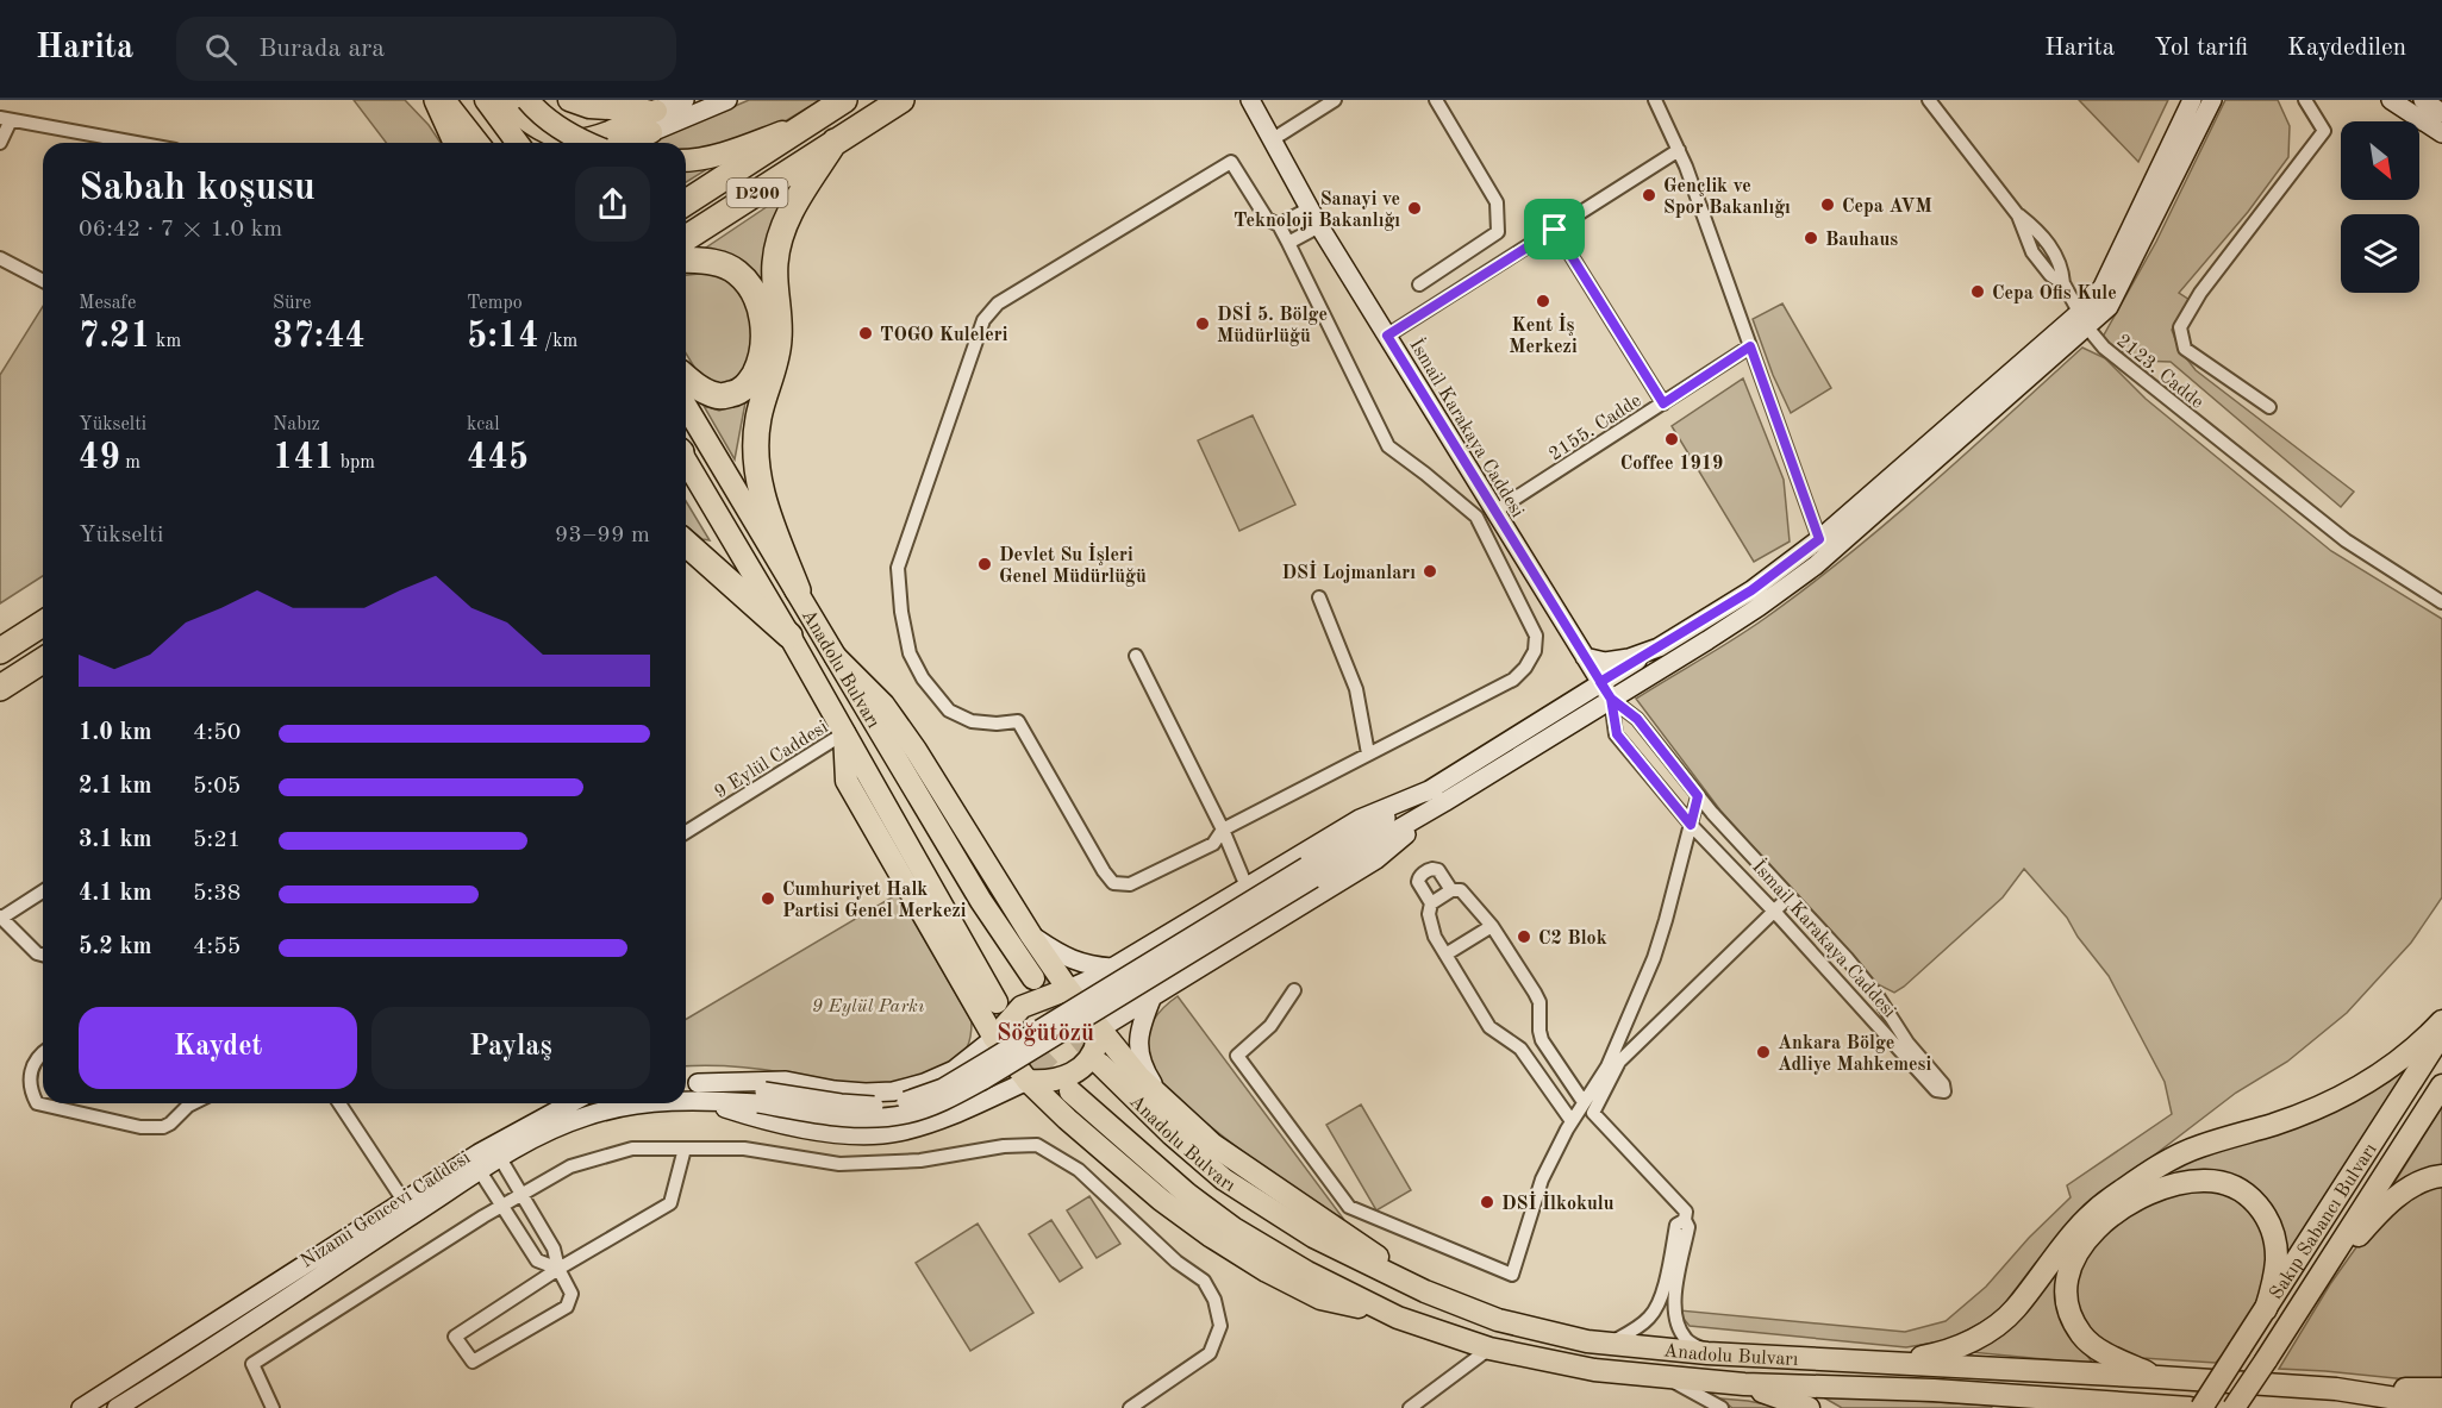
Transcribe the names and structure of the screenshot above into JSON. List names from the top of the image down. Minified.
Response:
{"streets":{"highway":["D200"],"main road":["Anadolu Bulvarı","Sakıp Sabancı Bulvarı"],"street":["2123. Cadde","2155. Cadde","İsmail Karakaya Caddesi","9 Eylül Caddesi","Nizami Gencevi Caddesi"]},"crossings":[["2155. Cadde","İsmail Karakaya Caddesi"],["Anadolu Bulvarı","9 Eylül Caddesi"]],"districts":["Söğütözü"],"parks":["9 Eylül Parkı"],"places":["Gençlik ve Spor Bakanlığı","Cepa AVM","Sanayi ve Teknoloji Bakanlığı","Bauhaus","Cepa Ofis Kule","Kent İş Merkezi","DSİ 5. Bölge Müdürlüğü","TOGO Kuleleri","Coffee 1919","Devlet Su İşleri Genel Müdürlüğü","DSİ Lojmanları","Cumhuriyet Halk Partisi Genel Merkezi","C2 Blok","Ankara Bölge Adliye Mahkemesi","DSİ İlkokulu"],"north":"bottom right","page":{"header":"Harita","search":"Burada ara","nav":["Harita","Yol tarifi","Kaydedilen"],"heading":["Sabah koşusu","06:42 · 7 × 1.0 km"],"stats":[["Mesafe","7.21 km"],["Süre","37:44"],["Tempo","5:14 /km"],["Yükselti","49 m"],["Nabız","141 bpm"],["kcal","445"]],"chart":["Yükselti","93–99 m"],"list":[{"name":"1.0 km","note":"4:50"},{"name":"2.1 km","note":"5:05"},{"name":"3.1 km","note":"5:21"},{"name":"4.1 km","note":"5:38"},{"name":"5.2 km","note":"4:55"}],"buttons":["Kaydet","Paylaş"]}}
